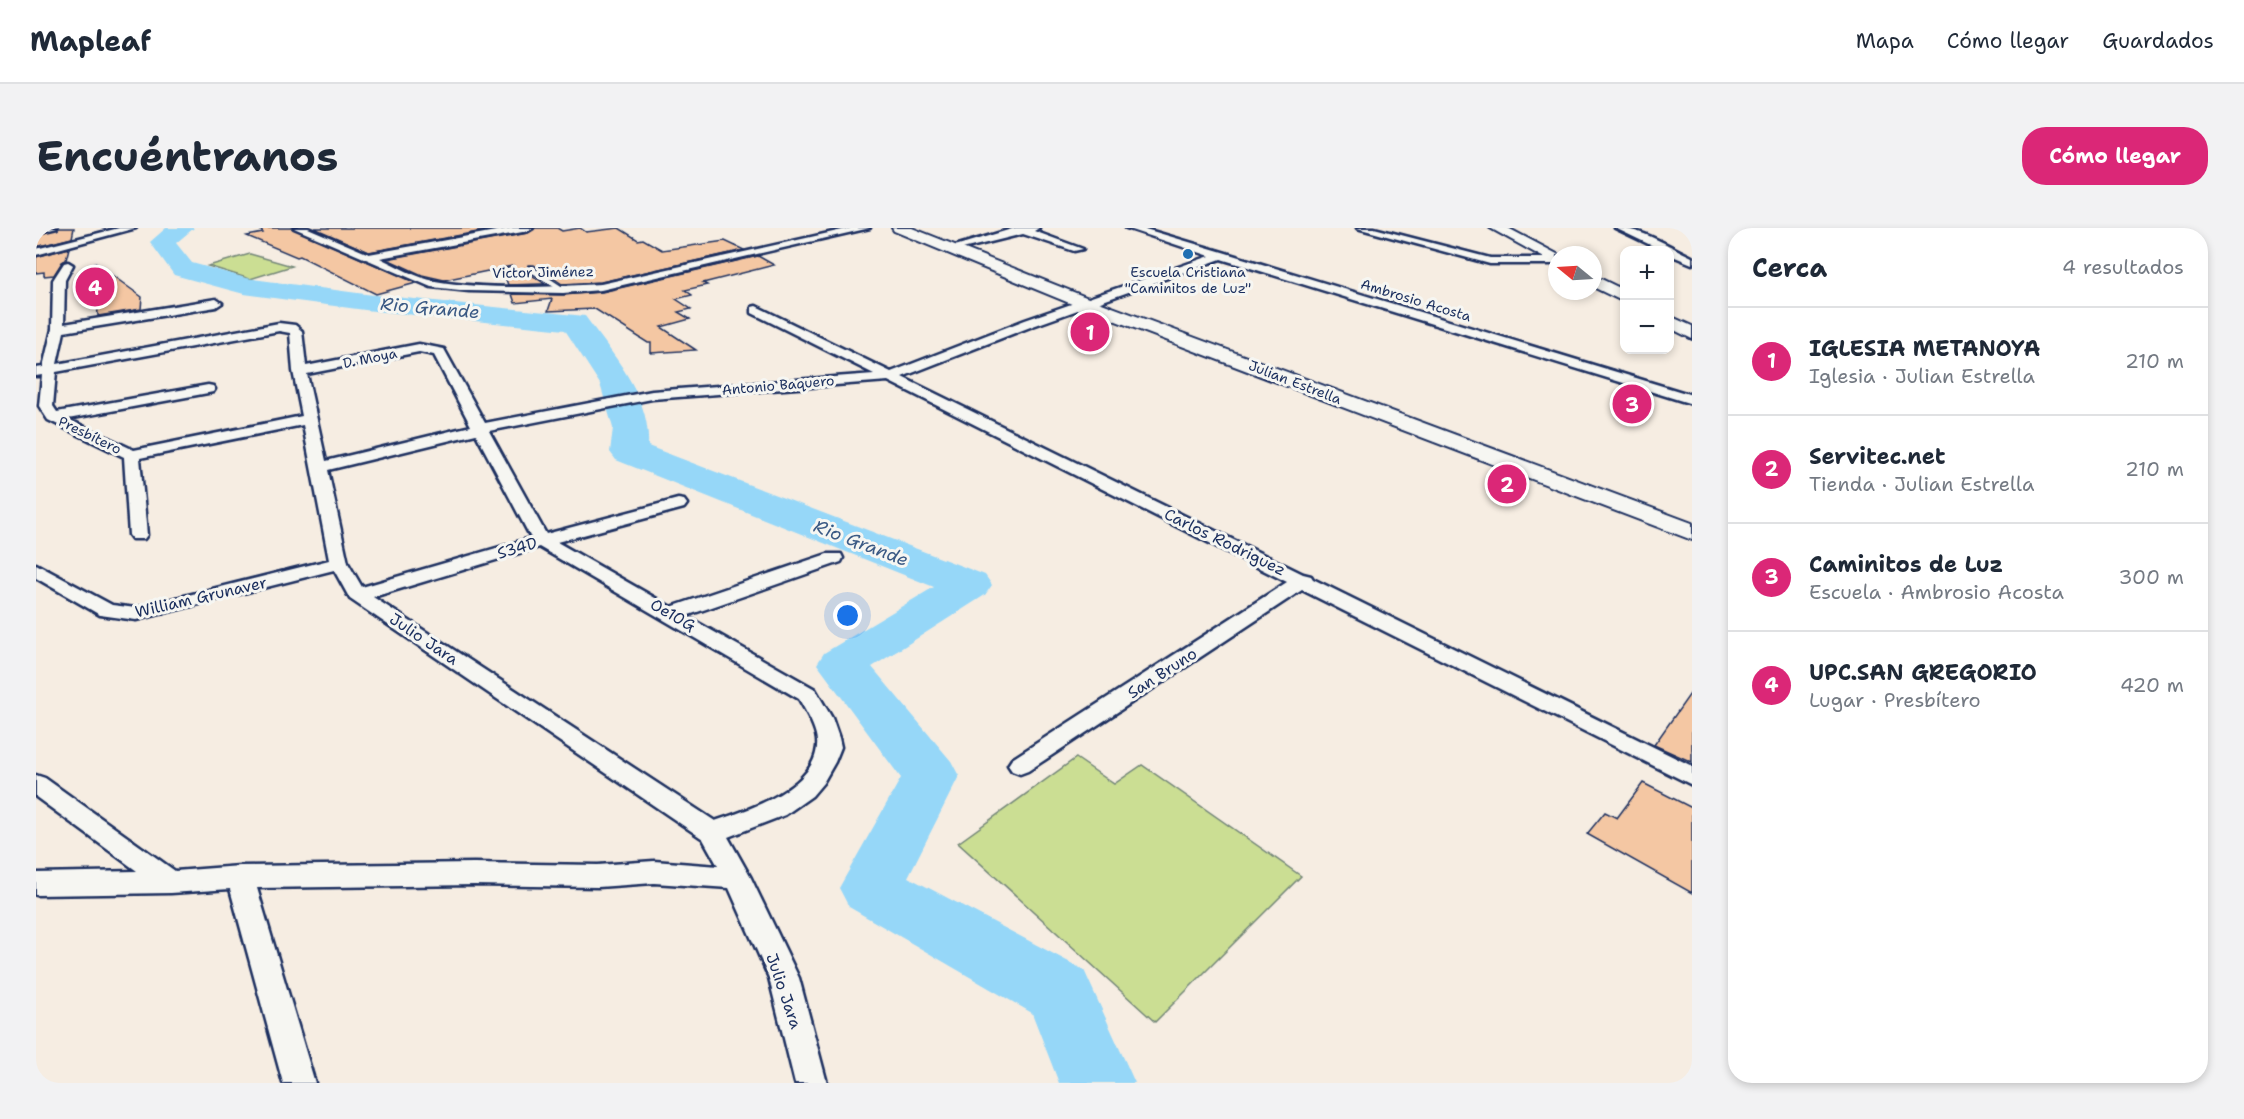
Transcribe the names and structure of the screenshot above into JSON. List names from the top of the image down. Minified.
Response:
{"streets":{"street":["Victor Jiménez","Ambrosio Acosta","D. Moya","Julian Estrella","Antonio Baquero","Presbítero","Carlos Rodriguez","S34D","William Grunaver","Oe10G","Julio Jara","San Bruno"]},"crossings":[["Ambrosio Acosta","Antonio Baquero"],["D. Moya","Antonio Baquero"],["D. Moya","Julio Jara"],["Julian Estrella","Antonio Baquero"],["Antonio Baquero","Carlos Rodriguez"],["Antonio Baquero","Julio Jara"],["Presbítero","Julio Jara"],["Carlos Rodriguez","San Bruno"],["S34D","Oe10G"],["S34D","Julio Jara"],["William Grunaver","Julio Jara"],["Oe10G","Julio Jara"]],"water":["Rio Grande"],"places":["Escuela Cristiana \"Caminitos de Luz\""],"north":"left","page":{"header":"Mapleaf","nav":["Mapa","Cómo llegar","Guardados"],"buttons":"Cómo llegar","title":"Encuéntranos","heading":["Cerca","4 resultados"],"map_buttons":["+","−"],"pins":["4","1","3","2"],"list":[{"mark":"1","name":"IGLESIA METANOYA","note":"Iglesia · Julian Estrella","value":"210 m"},{"mark":"2","name":"Servitec.net","note":"Tienda · Julian Estrella","value":"210 m"},{"mark":"3","name":"Caminitos de Luz","note":"Escuela · Ambrosio Acosta","value":"300 m"},{"mark":"4","name":"UPC.SAN GREGORIO","note":"Lugar · Presbítero","value":"420 m"}]}}
